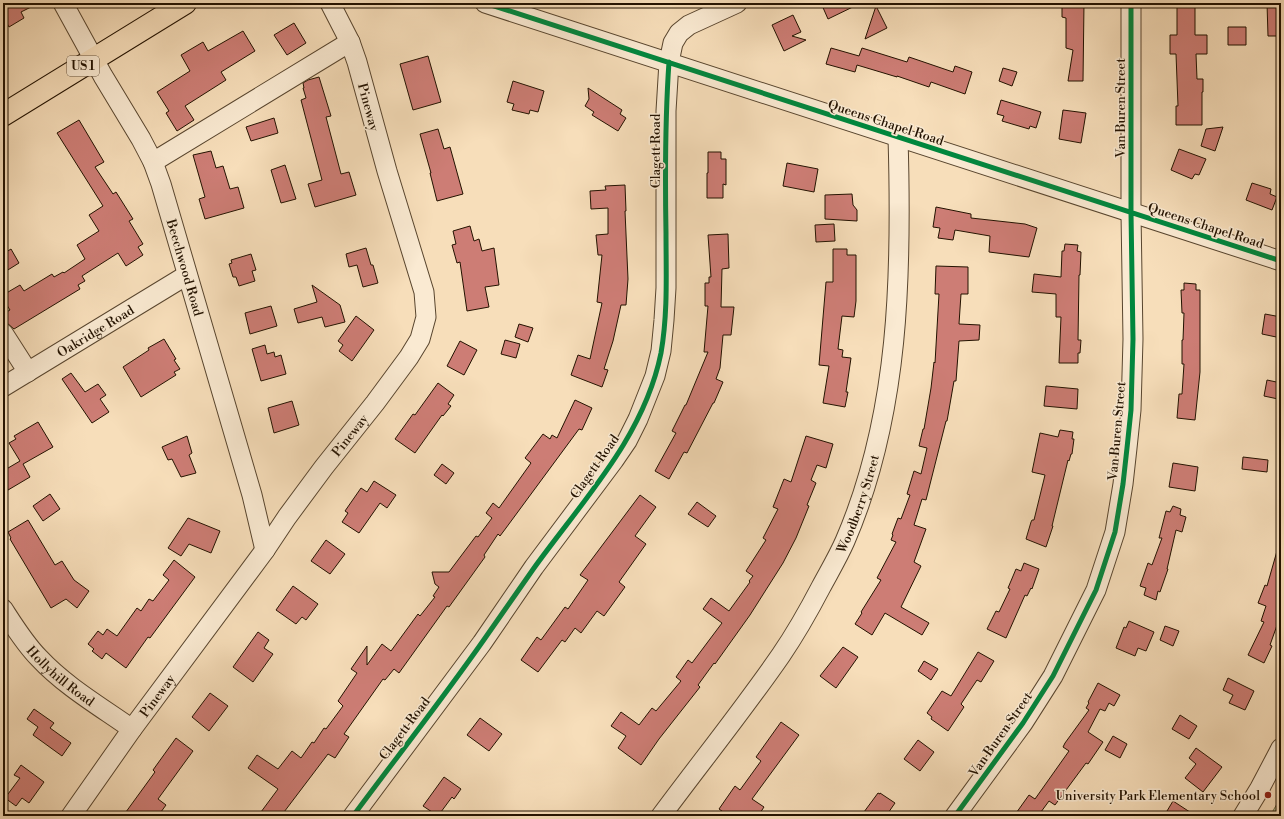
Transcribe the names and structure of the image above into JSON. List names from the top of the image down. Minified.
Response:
{"streets":{"main road":["US 1"],"street":["Pineway","Van Buren Street","Queens Chapel Road","Clagett Road","Beechwood Road","Oakridge Road","Woodberry Street","Hollyhill Road"]},"crossings":[["US 1","Beechwood Road"],["Pineway","Beechwood Road"],["Pineway","Hollyhill Road"],["Van Buren Street","Queens Chapel Road"],["Queens Chapel Road","Clagett Road"],["Queens Chapel Road","Woodberry Street"],["Beechwood Road","Oakridge Road"]],"places":["University Park Elementary School"]}
